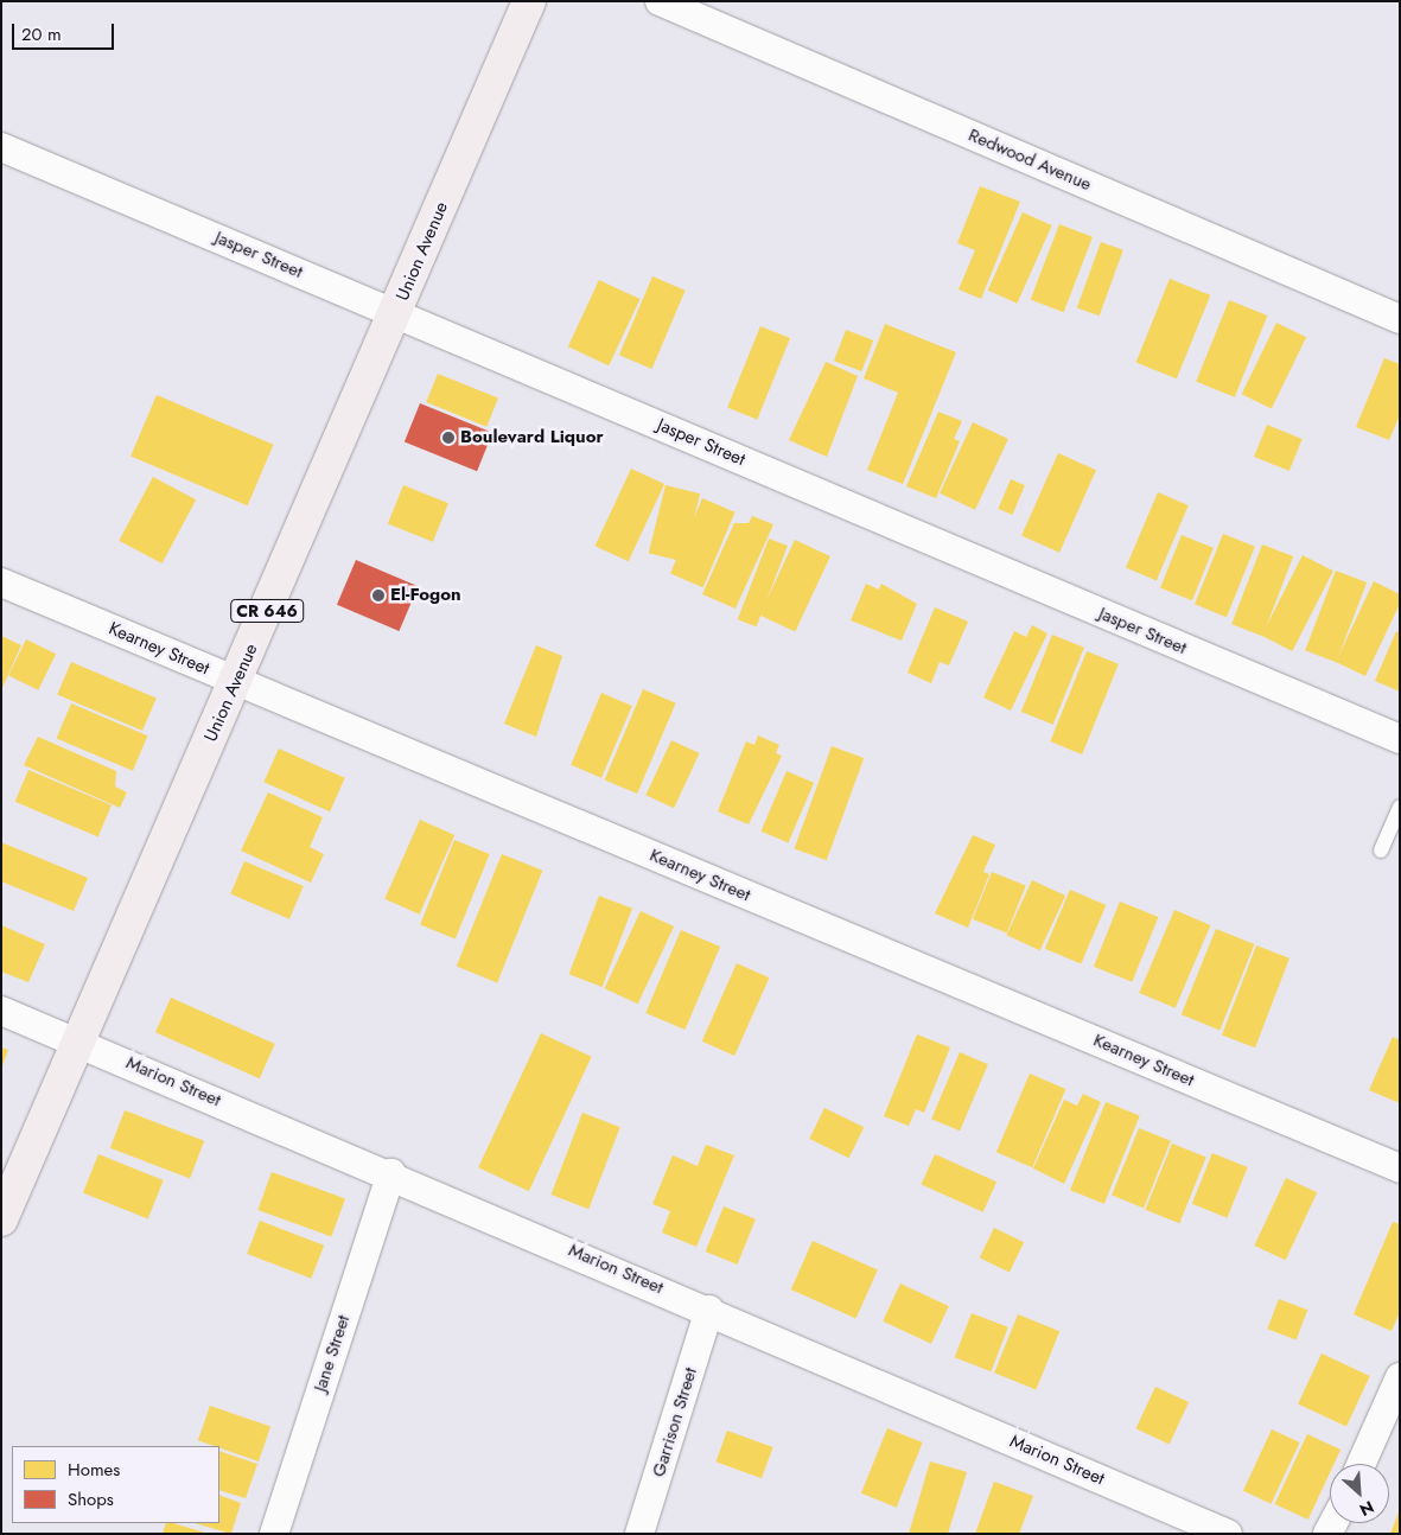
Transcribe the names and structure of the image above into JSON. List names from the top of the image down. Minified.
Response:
{"streets":{"main road":["Union Avenue","CR 646"],"street":["Redwood Avenue","Jasper Street","Kearney Street","Marion Street","Jane Street","Garrison Street"]},"crossings":[["Union Avenue","Jasper Street"],["Union Avenue","Kearney Street"],["Union Avenue","Marion Street"],["Marion Street","Jane Street"],["Marion Street","Garrison Street"]],"places":["Boulevard Liquor","El-Fogon"],"legend":["Homes","Shops"],"scale_bar":"20 m","north":"bottom right"}
